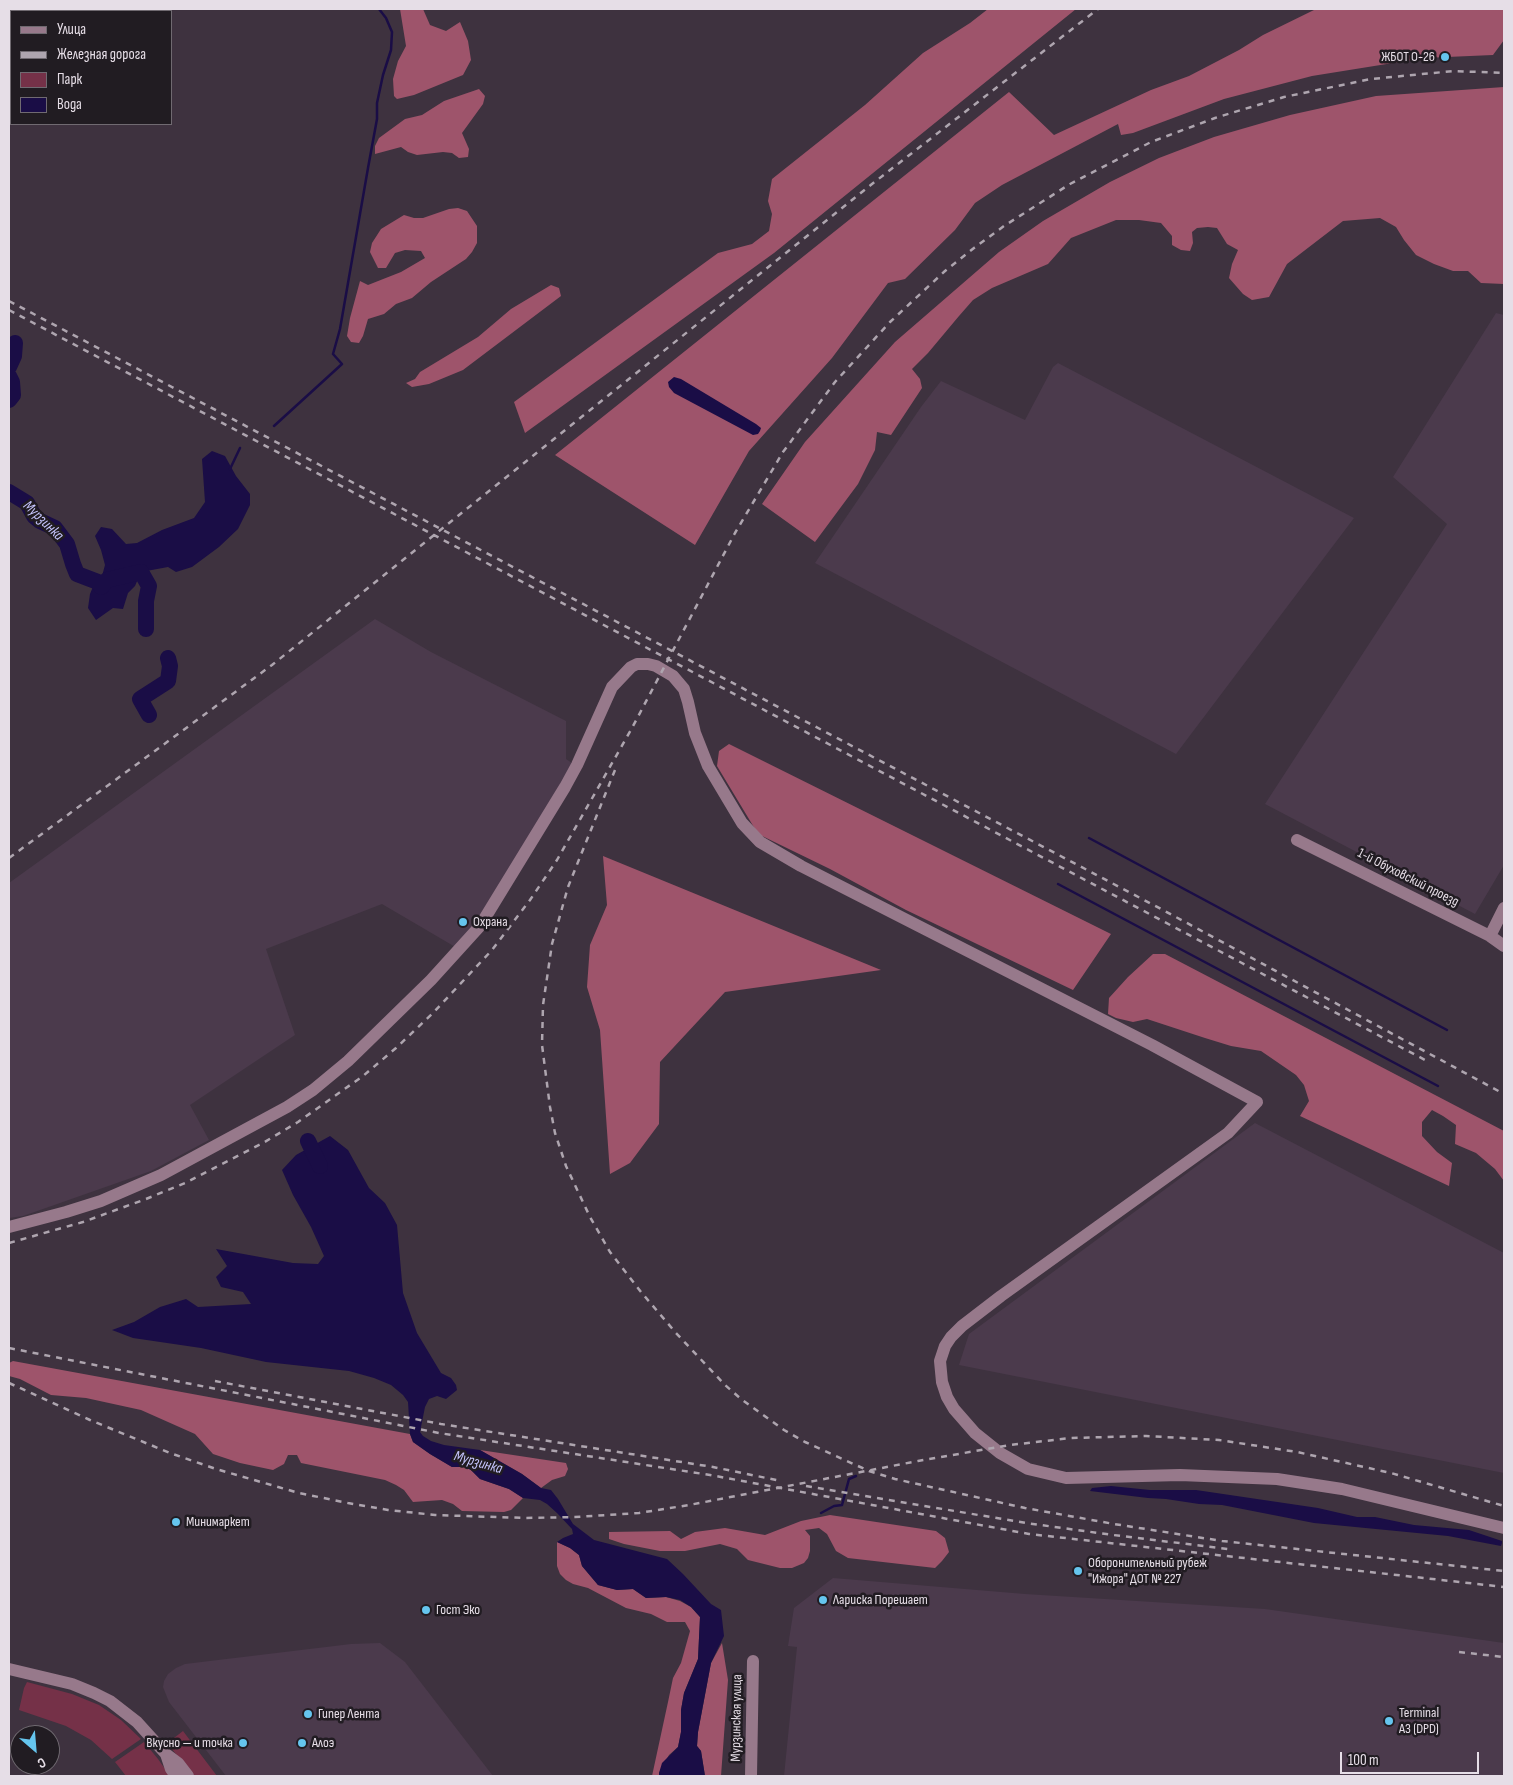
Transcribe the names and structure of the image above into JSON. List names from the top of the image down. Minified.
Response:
{"streets":{"street":["1-й Обуховский проезд","Мурзинская улица"]},"water":["Мурзинка"],"places":["ЖБОТ О-26","Охрана","Минимаркет","Оборонительный рубеж \"Ижора\" ДОТ № 227","Лариска Порешает","Гост Эко","Гипер Лента","Terminal A3 (DPD)","Вкусно — и точка","Алоэ"],"legend":["Улица","Железная дорога","Парк","Вода"],"scale_bar":"100 m","north":"bottom right"}
